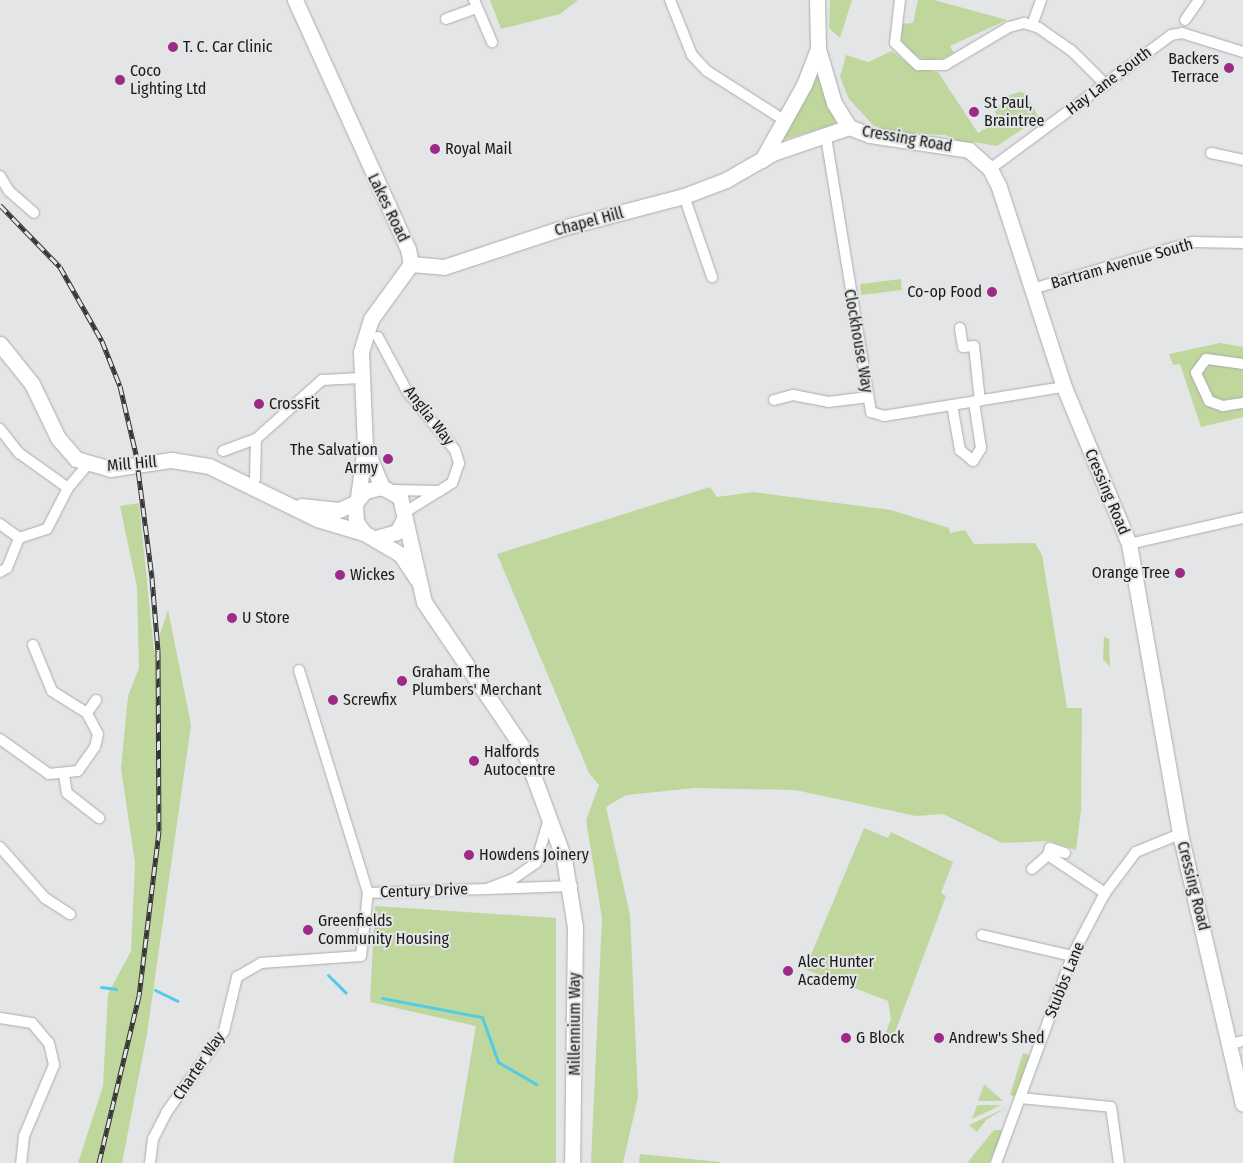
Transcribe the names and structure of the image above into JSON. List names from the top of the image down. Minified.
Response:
{"streets":{"street":["Hay Lane South","Cressing Road","Lakes Road","Chapel Hill","Bartram Avenue South","Clockhouse Way","Anglia Way","Mill Hill","Century Drive","Stubbs Lane","Millennium Way","Charter Way"]},"crossings":[["Hay Lane South","Cressing Road"],["Cressing Road","Chapel Hill"],["Cressing Road","Bartram Avenue South"],["Cressing Road","Clockhouse Way"],["Cressing Road","Stubbs Lane"],["Lakes Road","Chapel Hill"],["Lakes Road","Anglia Way"],["Lakes Road","Mill Hill"],["Chapel Hill","Clockhouse Way"],["Anglia Way","Mill Hill"],["Mill Hill","Millennium Way"],["Century Drive","Millennium Way"],["Century Drive","Charter Way"]],"places":["T. C. Car Clinic","Backers Terrace","Coco Lighting Ltd","St Paul, Braintree","Royal Mail","Co-op Food","CrossFit","The Salvation Army","Orange Tree","Wickes","U Store","Graham The Plumbers' Merchant","Screwfix","Halfords Autocentre","Howdens Joinery","Greenfields Community Housing","Alec Hunter Academy","G Block","Andrew's Shed"]}
